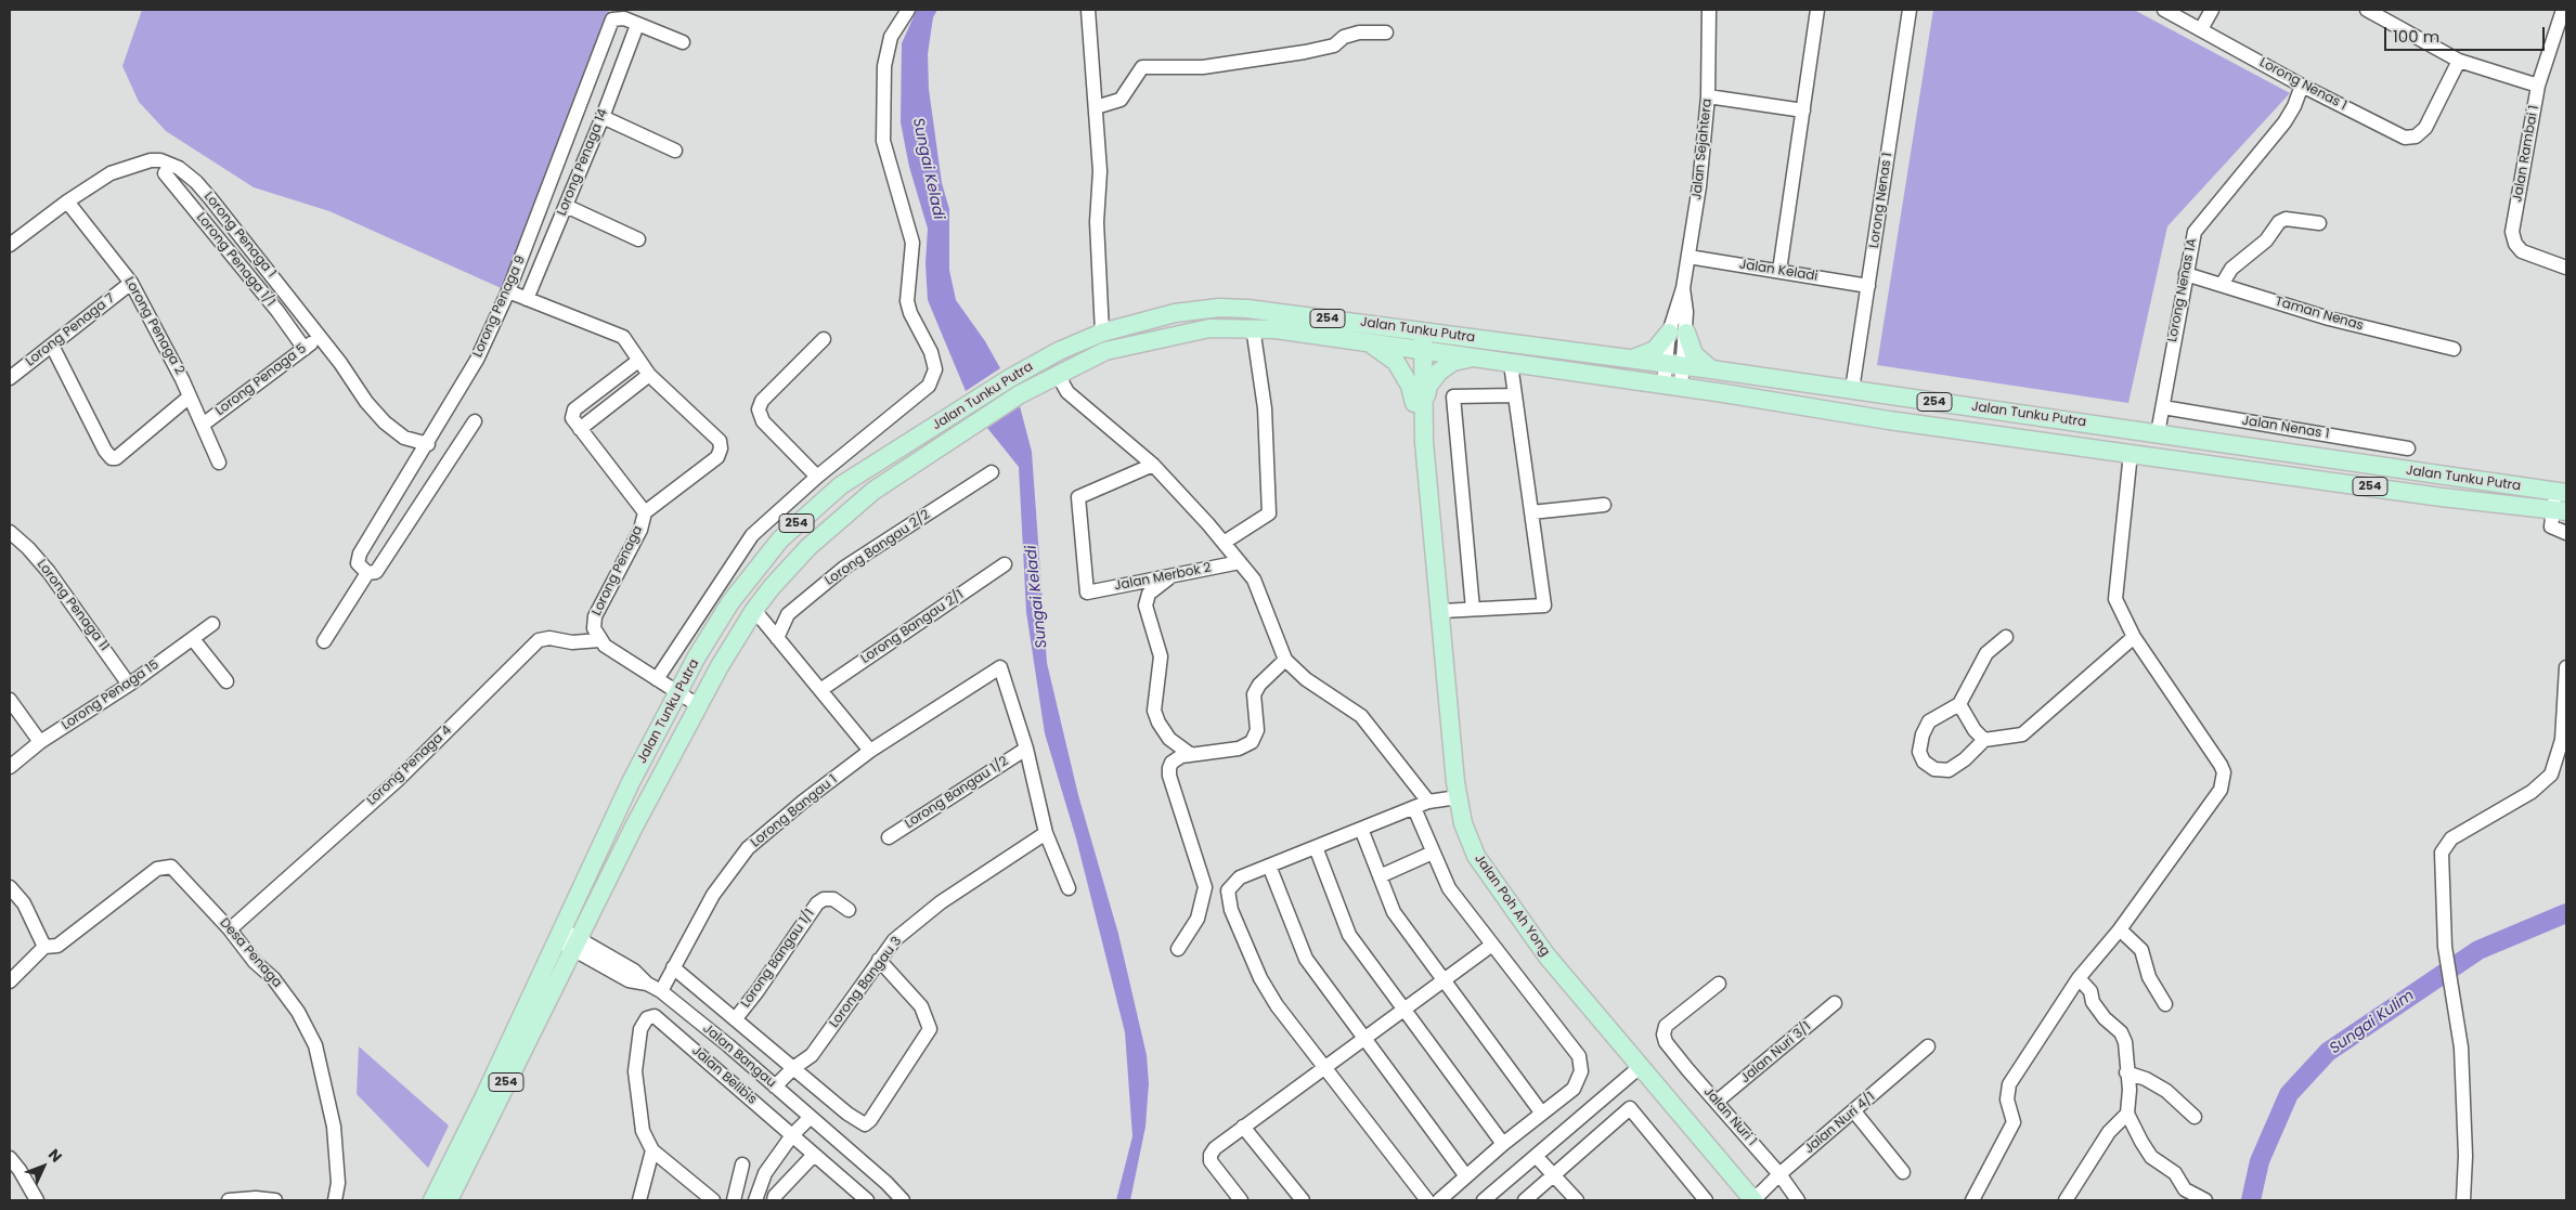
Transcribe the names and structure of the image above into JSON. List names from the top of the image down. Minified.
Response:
{"streets":{"main road":["254","Jalan Tunku Putra","Jalan Poh Ah Yong"],"street":["Lorong Nenas 1","Jalan Sejahtera","Jalan Rambai 1","Lorong Penaga 14","Lorong Penaga 1","Lorong Penaga 1/1","Jalan Keladi","Lorong Nenas 1A","Lorong Penaga 9","Taman Nenas","Lorong Penaga 2","Lorong Penaga 7","Lorong Penaga 5","Jalan Nenas 1","Lorong Bangau 2/2","Lorong Penaga","Jalan Merbok 2","Lorong Penaga 11","Lorong Bangau 2/1","Lorong Penaga 15","Lorong Penaga 4","Lorong Bangau 1/2","Lorong Bangau 1","Desa Penaga","Lorong Bangau 1/1","Lorong Bangau 3","Jalan Nuri 3/1","Jalan Bangau","Jalan Belibis","Jalan Nuri 1","Jalan Nuri 4/1"]},"crossings":[["Lorong Nenas 1","Jalan Keladi"],["Lorong Nenas 1","Lorong Nenas 1A"],["Lorong Nenas 1","Jalan Tunku Putra"],["Jalan Sejahtera","Jalan Keladi"],["Jalan Sejahtera","Jalan Tunku Putra"],["Lorong Penaga 1","Lorong Penaga 9"],["Lorong Penaga 1","Lorong Penaga 2"],["Lorong Penaga 1","Lorong Penaga 5"],["Lorong Penaga 1/1","Lorong Penaga 5"],["Lorong Nenas 1A","Taman Nenas"],["Lorong Nenas 1A","Jalan Tunku Putra"],["Lorong Nenas 1A","Jalan Nenas 1"],["Lorong Penaga 2","Lorong Penaga 7"],["Lorong Penaga 2","Lorong Penaga 5"],["Jalan Tunku Putra","Jalan Poh Ah Yong"],["Lorong Penaga","Lorong Penaga 4"],["Lorong Penaga 11","Lorong Penaga 15"],["Lorong Penaga 4","Desa Penaga"],["Lorong Bangau 1/2","Lorong Bangau 1"],["Lorong Bangau 1","Jalan Bangau"],["Jalan Poh Ah Yong","Jalan Nuri 4/1"],["Lorong Bangau 3","Jalan Bangau"],["Jalan Nuri 3/1","Jalan Nuri 1"],["Jalan Nuri 1","Jalan Nuri 4/1"]],"water":["Sungai Keladi","Sungai Kulim"],"scale_bar":"100 m","north":"top right"}
